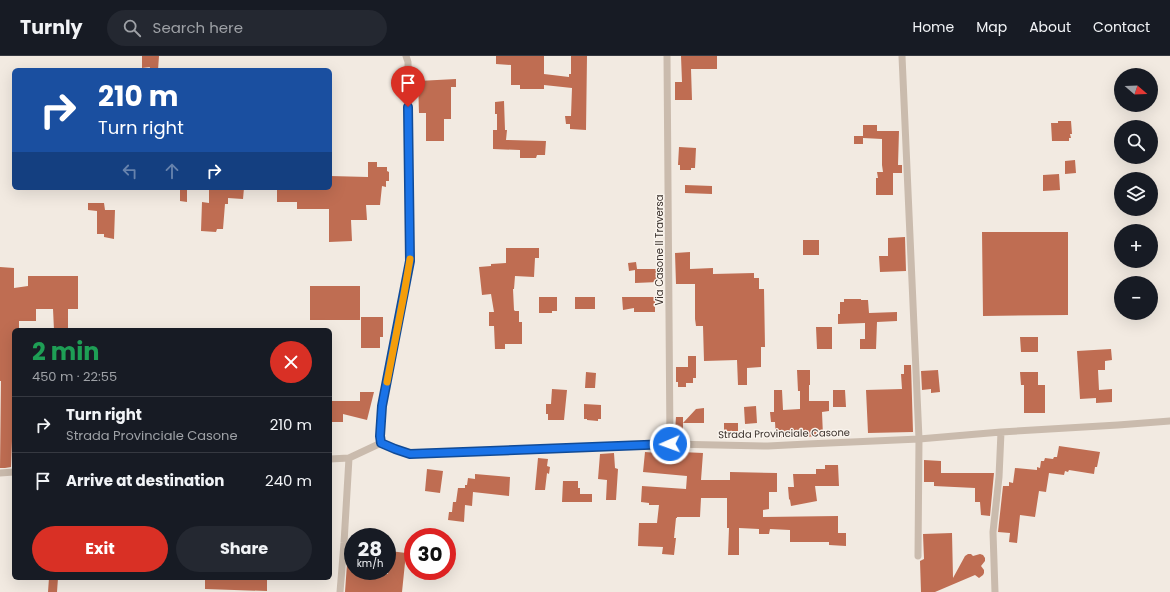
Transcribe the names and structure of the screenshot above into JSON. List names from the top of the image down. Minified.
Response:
{"streets":{"street":["Via Casone II Traversa","Strada Provinciale Casone"]},"crossings":[["Via Casone II Traversa","Strada Provinciale Casone"]],"north":"right","page":{"header":"Turnly","search":"Search here","nav":["Home","Map","About","Contact"],"map_buttons":["+","−"],"turn":["210 m","Turn right"],"heading":["2 min","450 m · 22:55"],"list":[{"name":"Turn right","note":"Strada Provinciale Casone","value":"210 m"},{"name":"Arrive at destination","value":"240 m"}],"buttons":["Exit","Share"],"speed":"28 km/h","limit":"30"}}
